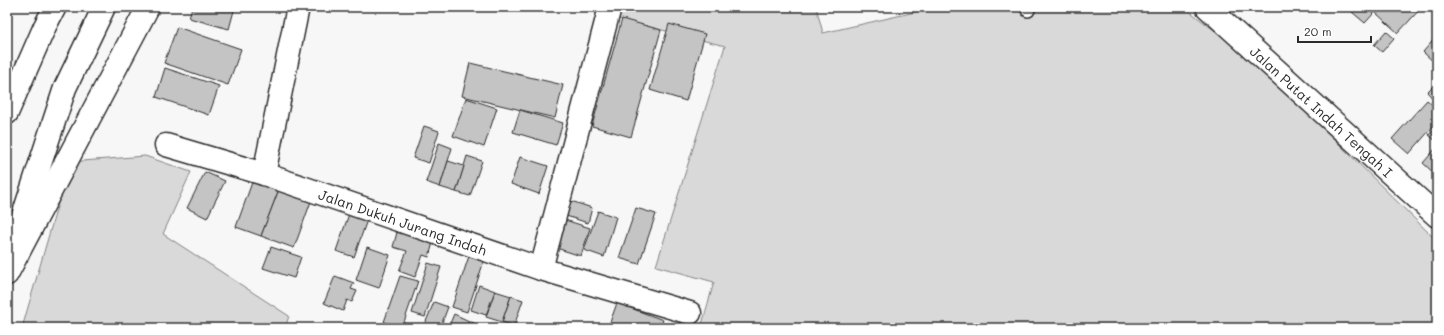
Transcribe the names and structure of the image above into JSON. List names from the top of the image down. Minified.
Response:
{"streets":{"main road":["Jalan Putat Indah Tengah I","Jalan Dukuh Jurang Indah"]},"scale_bar":"20 m"}
